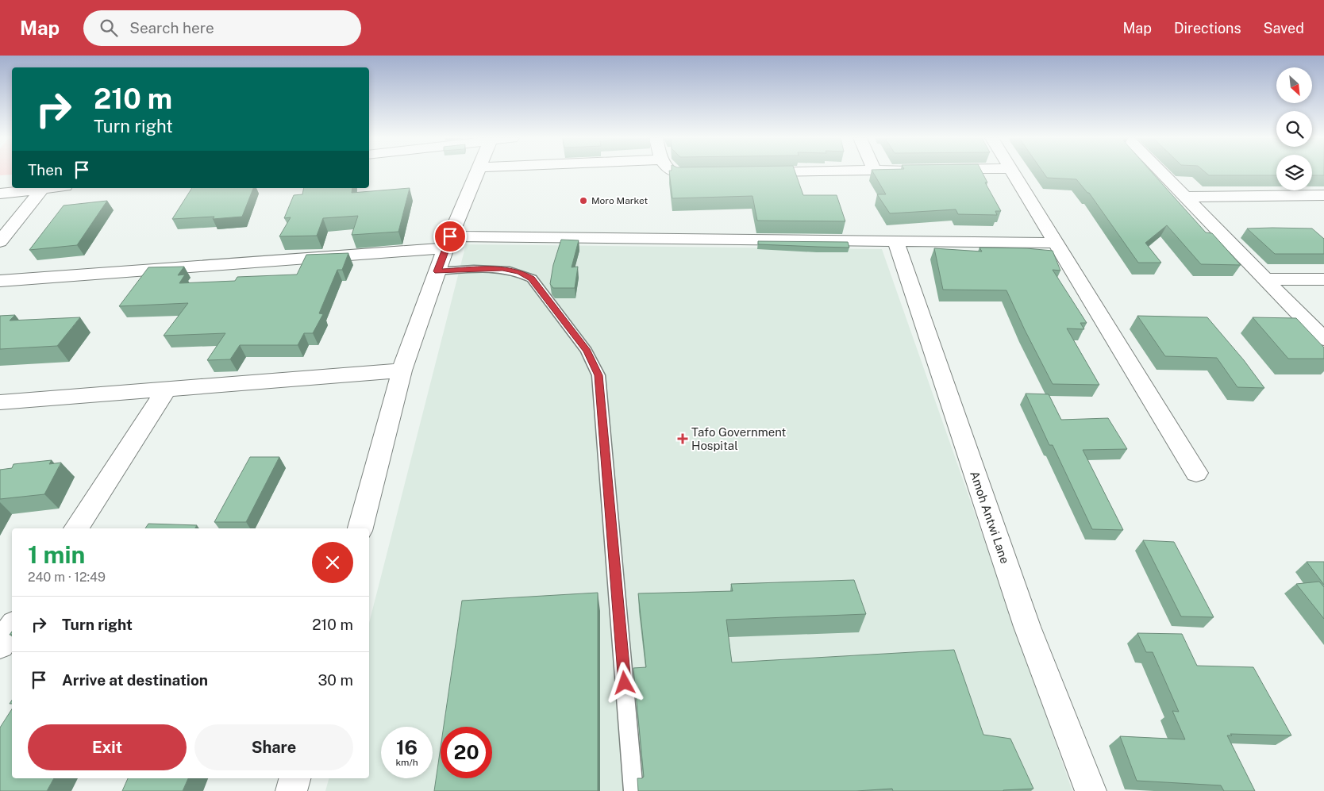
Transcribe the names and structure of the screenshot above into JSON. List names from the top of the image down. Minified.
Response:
{"streets":{"street":["Amoh Antwi Lane"]},"places":{"other":["Moro Market"],"health":["Tafo Government Hospital"]},"north":"bottom right","page":{"header":"Map","search":"Search here","nav":["Map","Directions","Saved"],"turn":["210 m","Turn right"],"then":"Then","heading":["1 min","240 m · 12:49"],"list":[{"name":"Turn right","value":"210 m"},{"name":"Arrive at destination","value":"30 m"}],"buttons":["Exit","Share"],"speed":"16 km/h","limit":"20"}}
